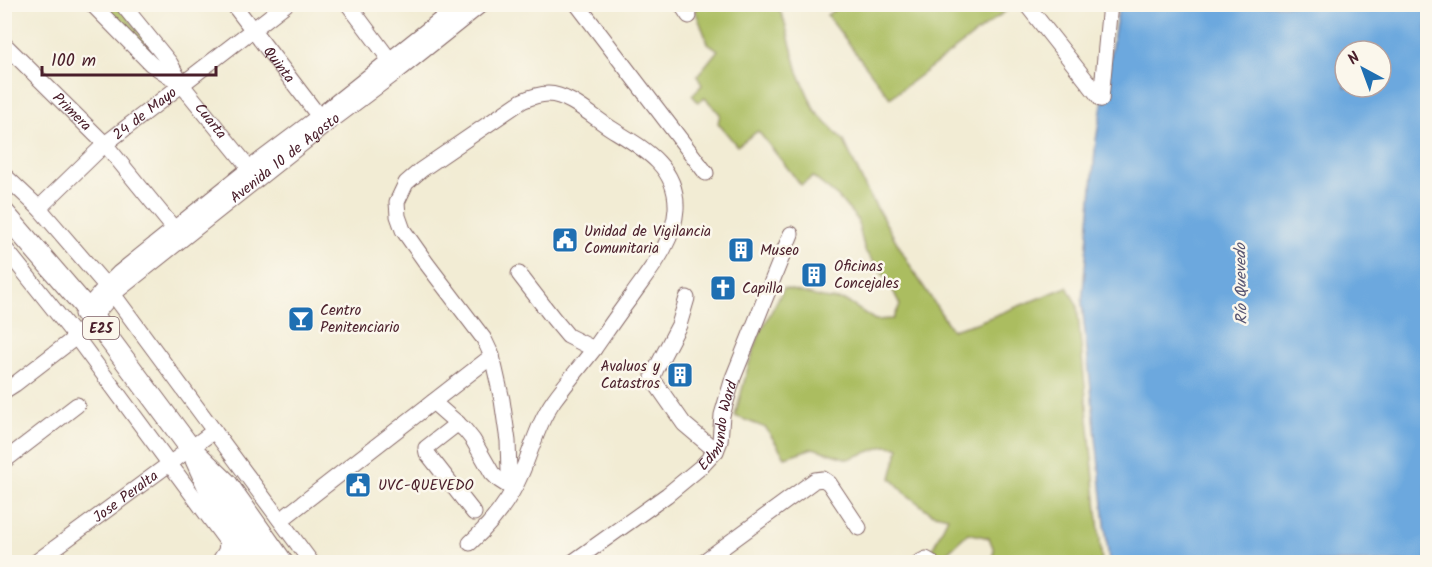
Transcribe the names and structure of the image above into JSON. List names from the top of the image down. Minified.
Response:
{"streets":{"highway":["E25"],"street":["Quinta","Primera","24 de Mayo","Cuarta","Avenida 10 de Agosto","Edmundo Ward","Jose Peralta"]},"crossings":[["Quinta","24 de Mayo"],["Quinta","Avenida 10 de Agosto"],["Primera","24 de Mayo"],["Primera","Avenida 10 de Agosto"],["24 de Mayo","Cuarta"],["Cuarta","Avenida 10 de Agosto"],["Avenida 10 de Agosto","E25"],["E25","Jose Peralta"]],"water":["Río Quevedo"],"places":{"public building":["Unidad de Vigilancia Comunitaria","UVC-QUEVEDO"],"building":["Museo","Oficinas Concejales","Avaluos y Catastros"],"church":["Capilla"],"bar":["Centro Penitenciario"]},"scale_bar":"100 m","north":"top left"}
